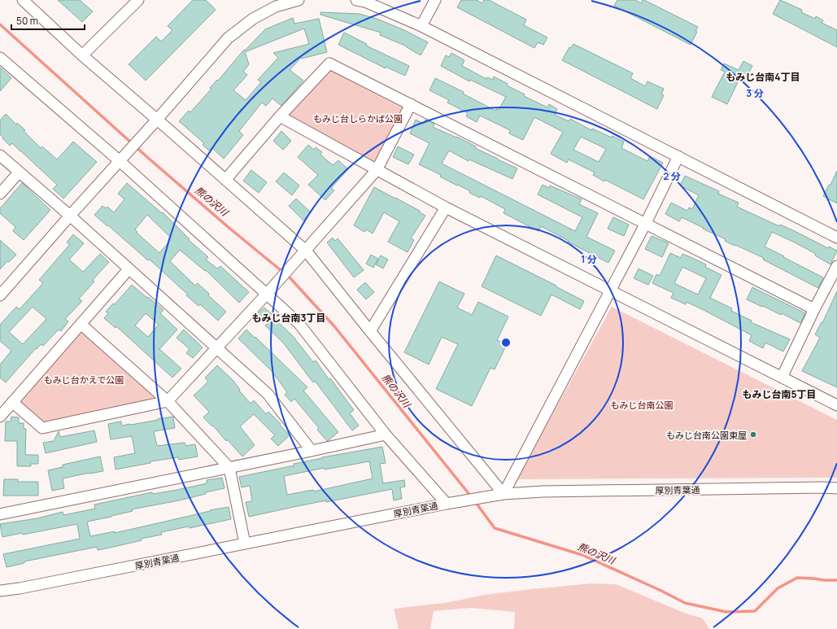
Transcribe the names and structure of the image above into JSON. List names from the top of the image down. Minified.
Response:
{"streets":{"street":["厚別青葉通"]},"districts":["もみじ台南4丁目","もみじ台南3丁目","もみじ台南5丁目"],"water":["熊の沢川"],"parks":["もみじ台しらかば公園","もみじ台かえで公園","もみじ台南公園"],"places":["もみじ台南公園東屋"],"scale_bar":"50 m","rings":["3 分","2 分","1 分"]}
